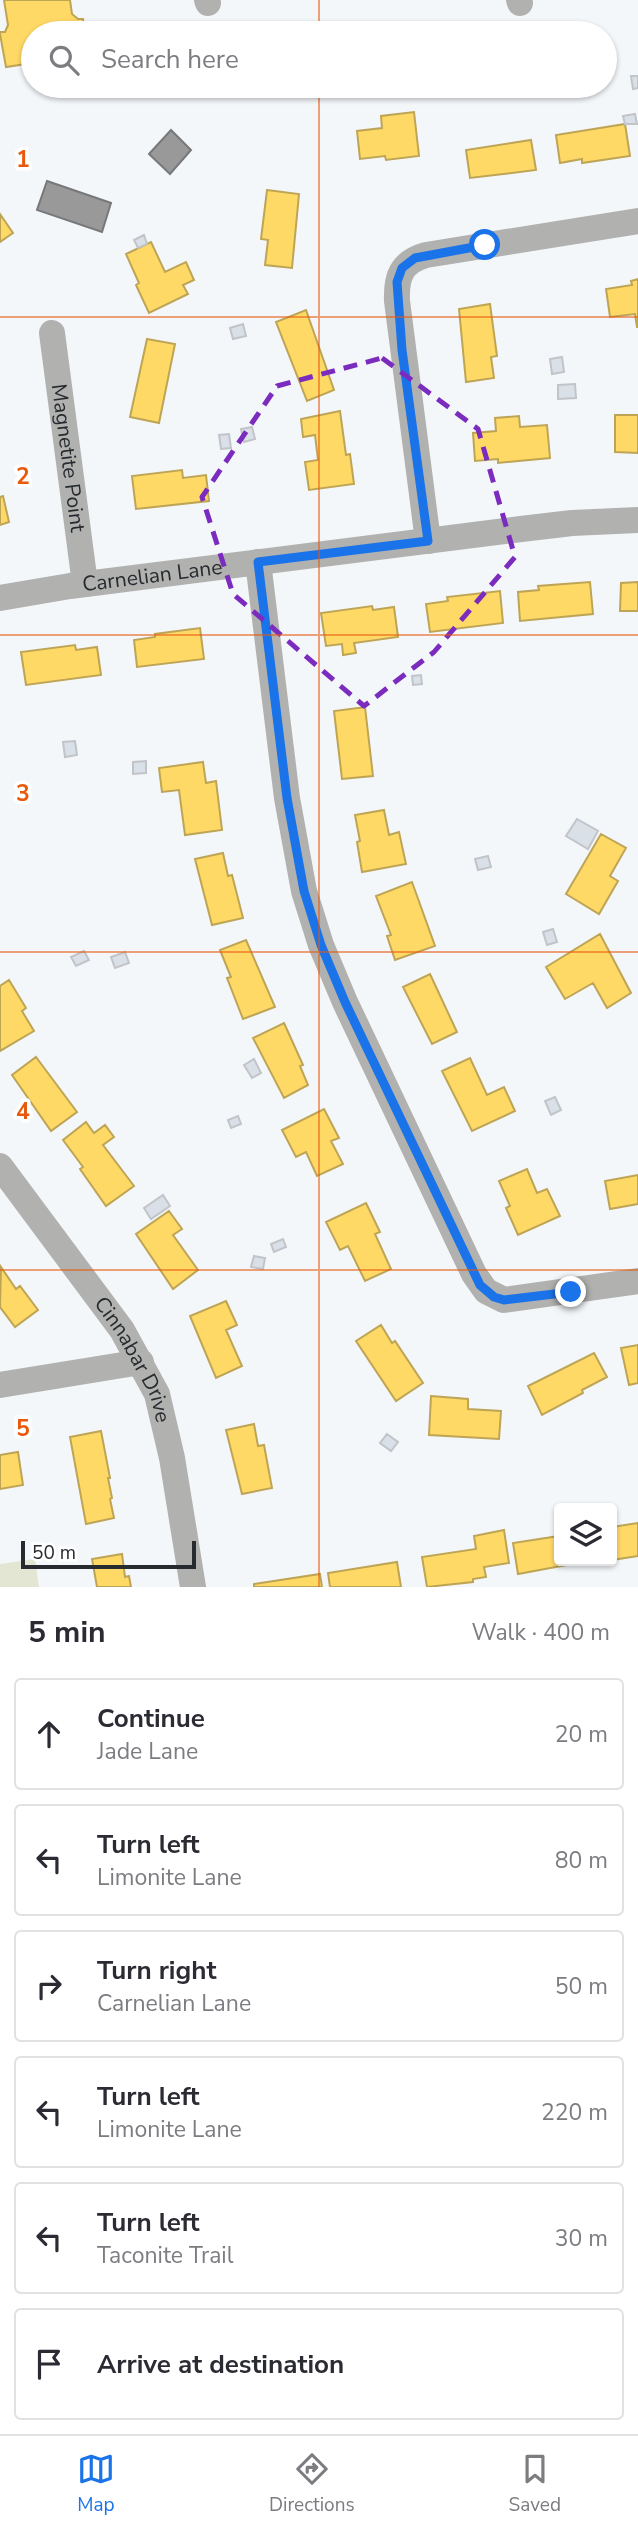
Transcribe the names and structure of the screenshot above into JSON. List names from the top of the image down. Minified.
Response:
{"streets":{"street":["Magnetite Point","Carnelian Lane","Cinnabar Drive"]},"crossings":[["Magnetite Point","Carnelian Lane"]],"scale_bar":"50 m","page":{"search":"Search here","scale":"50 m","heading":["5 min","Walk · 400 m"],"list":[["Continue","Jade Lane","20 m"],["Turn left","Limonite Lane","80 m"],["Turn right","Carnelian Lane","50 m"],["Turn left","Limonite Lane","220 m"],["Turn left","Taconite Trail","30 m"],"Arrive at destination"],"nav":["Map","Directions","Saved"]},"grid":{"rows":["1","2","3","4","5"]}}
